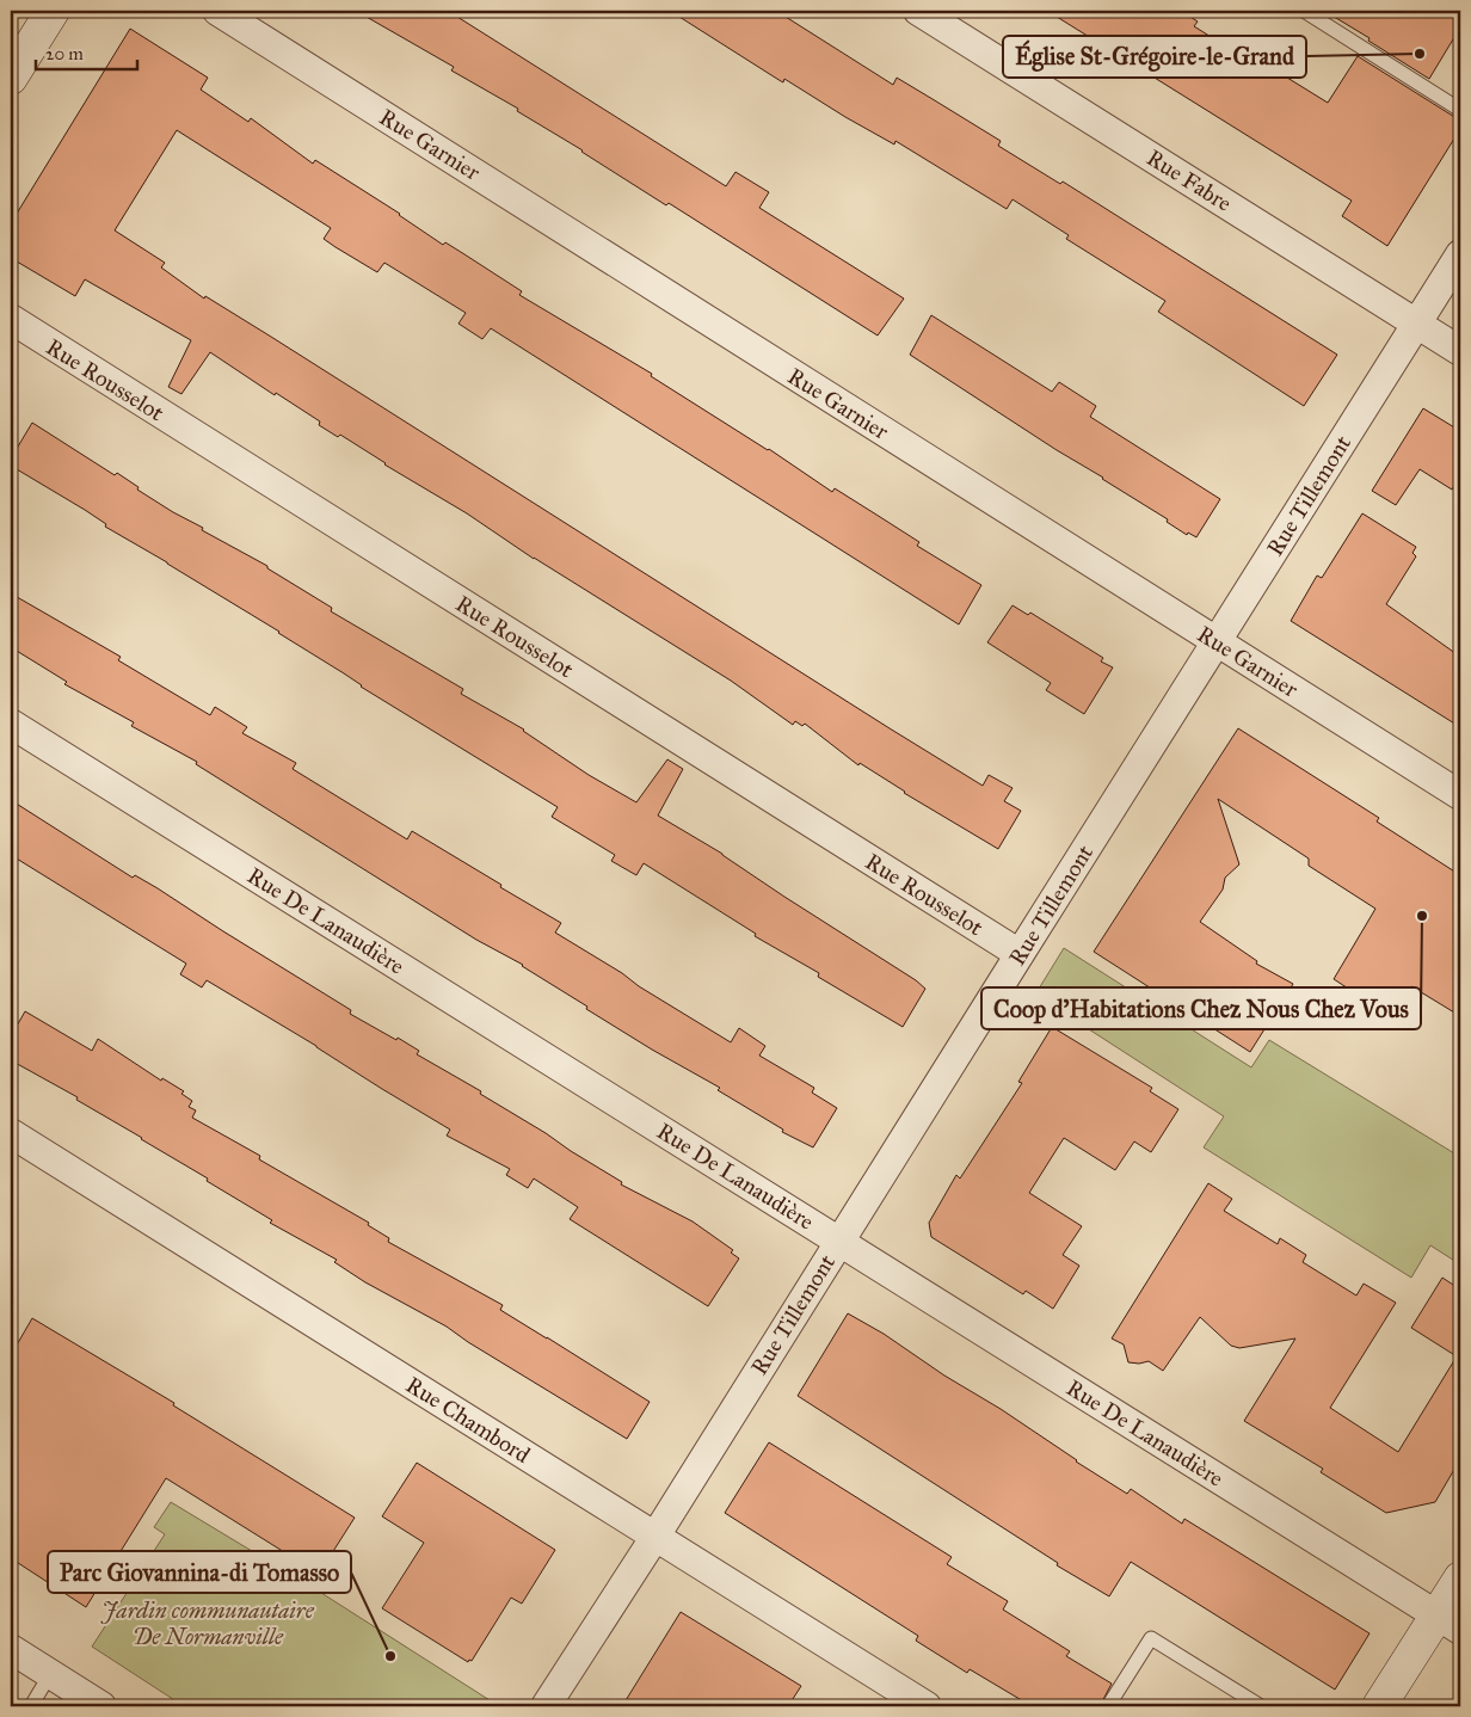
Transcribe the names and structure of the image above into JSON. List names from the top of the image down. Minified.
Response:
{"streets":{"street":["Rue Garnier","Rue Fabre","Rue Rousselot","Rue Tillemont","Rue De Lanaudière","Rue Chambord"]},"crossings":[["Rue Garnier","Rue Tillemont"],["Rue Fabre","Rue Tillemont"],["Rue Rousselot","Rue Tillemont"],["Rue Tillemont","Rue De Lanaudière"],["Rue Tillemont","Rue Chambord"]],"parks":["Jardin communautaire De Normanville"],"places":["Église St-Grégoire-le-Grand","Coop d'Habitations Chez Nous Chez Vous","Parc Giovannina-di Tomasso"],"scale_bar":"20 m"}
